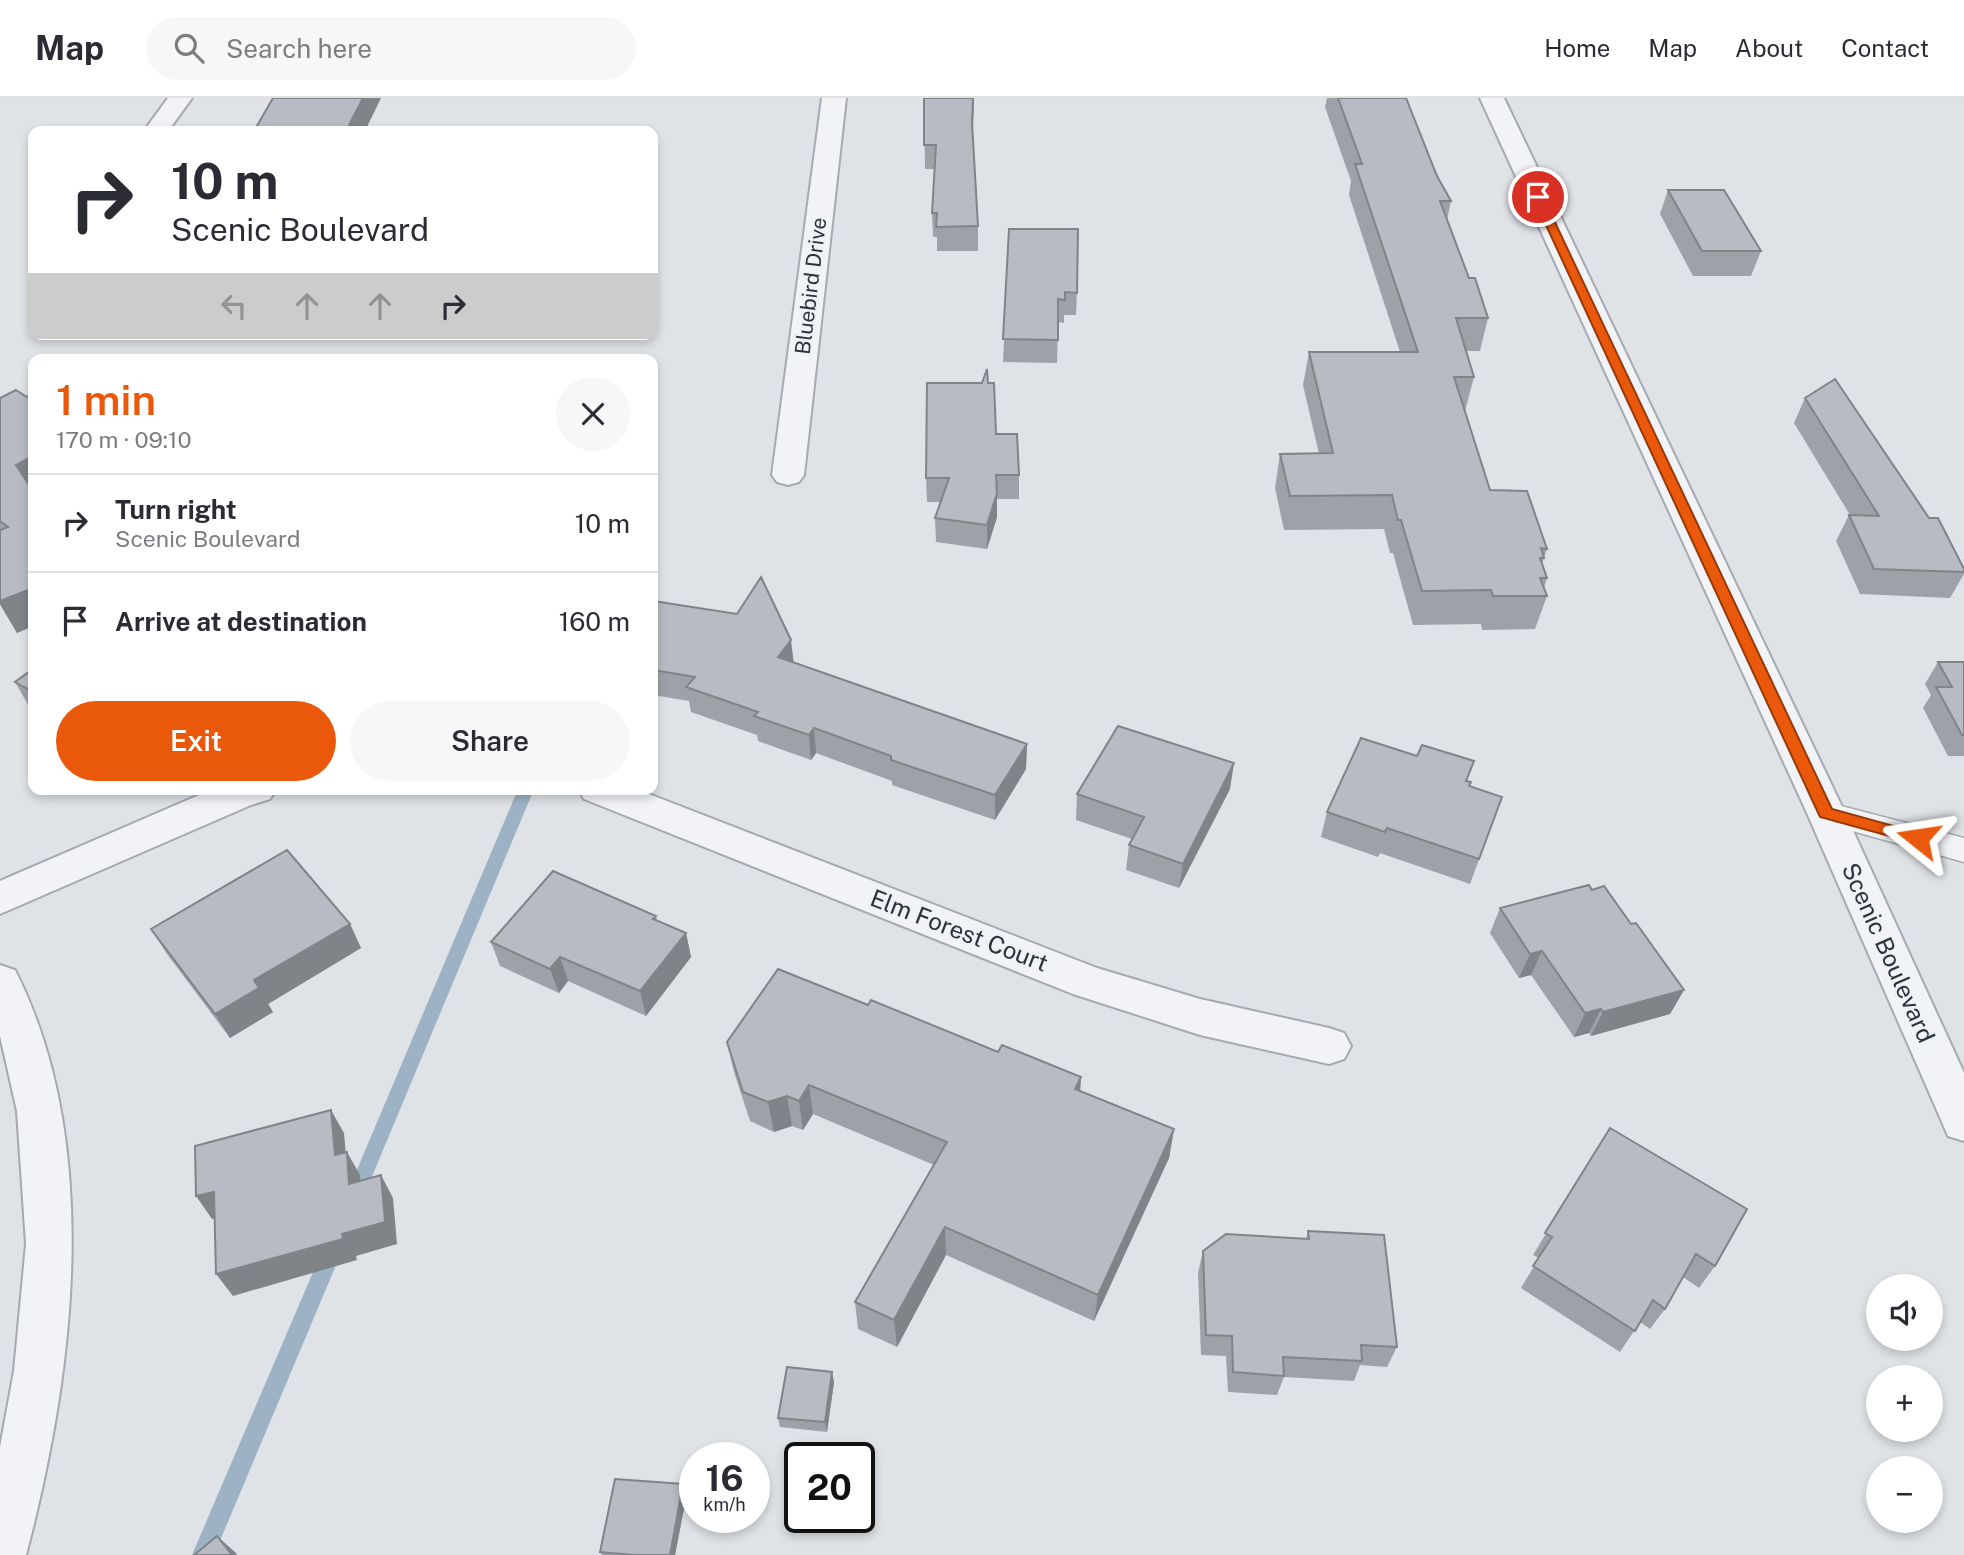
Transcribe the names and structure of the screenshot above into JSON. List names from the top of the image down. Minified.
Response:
{"streets":{"street":["Bluebird Drive","Elm Forest Court","Scenic Boulevard"]},"page":{"header":"Map","search":"Search here","nav":["Home","Map","About","Contact"],"turn":["10 m","Scenic Boulevard"],"heading":["1 min","170 m · 09:10"],"list":[{"name":"Turn right","note":"Scenic Boulevard","value":"10 m"},{"name":"Arrive at destination","value":"160 m"}],"buttons":["Exit","Share"],"map_buttons":["+","−"],"speed":"16 km/h","limit":"20"}}
